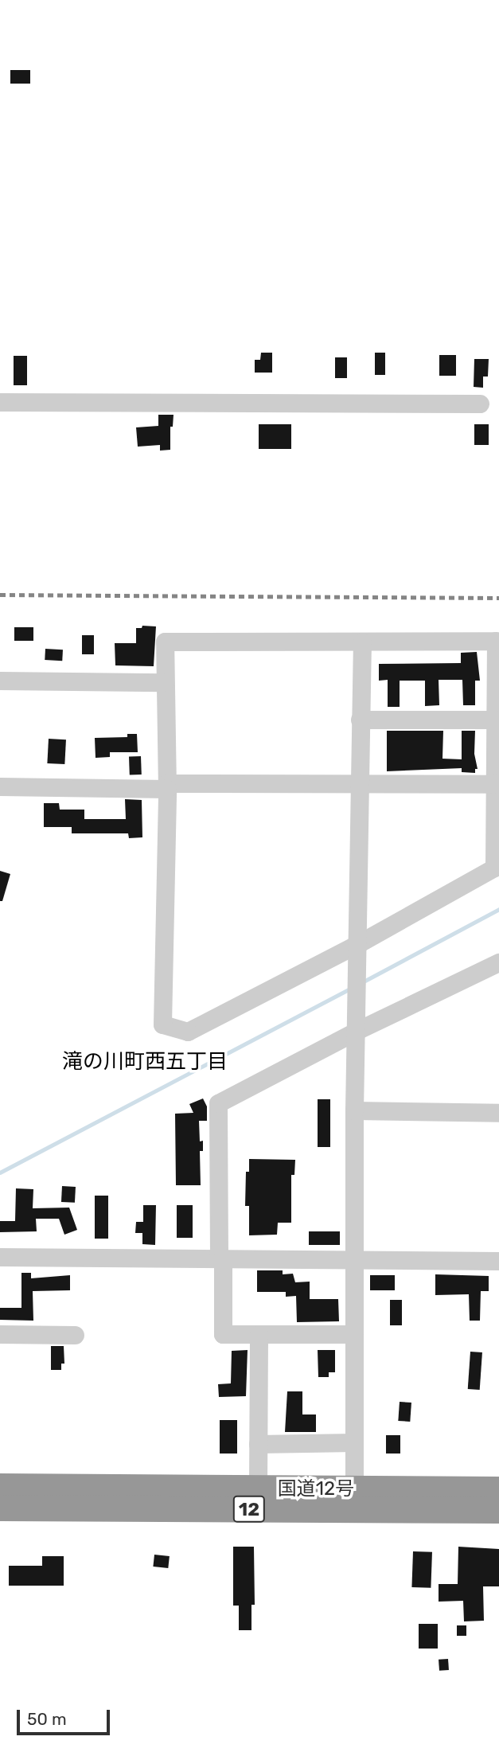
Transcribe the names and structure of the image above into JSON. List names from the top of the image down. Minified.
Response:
{"streets":{"highway":["国道12号","12"]},"districts":["滝の川町西五丁目"],"scale_bar":"50 m"}
